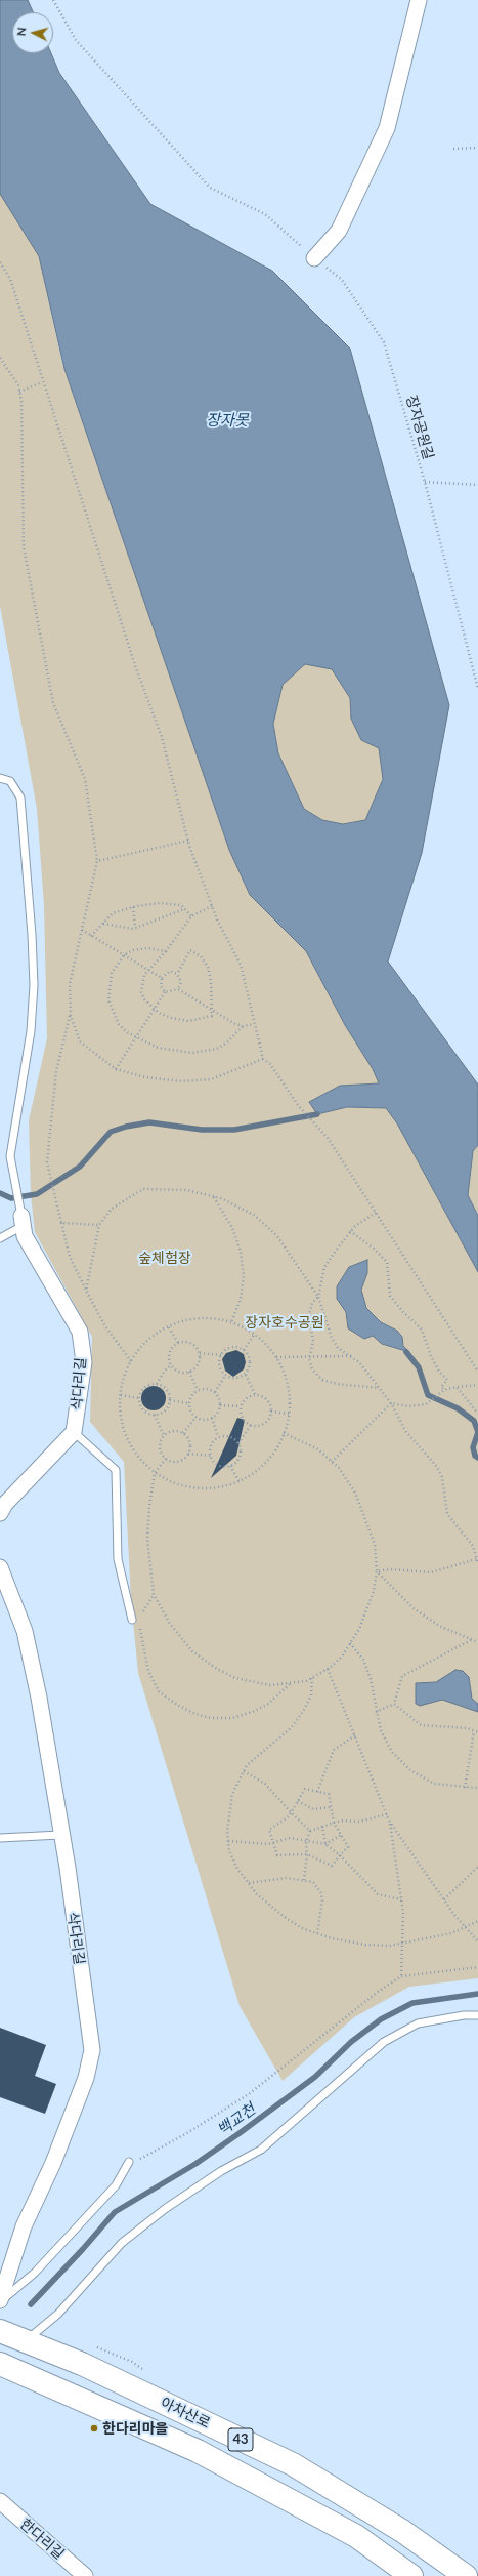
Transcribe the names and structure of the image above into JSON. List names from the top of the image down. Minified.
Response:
{"streets":{"main road":["아차산로","43"],"street":["삭다리길","한다리길"],"path":["장자공원길"]},"water":["장자못","백교천"],"parks":["숲체험장","장자호수공원"],"places":["한다리마을"],"north":"left"}
